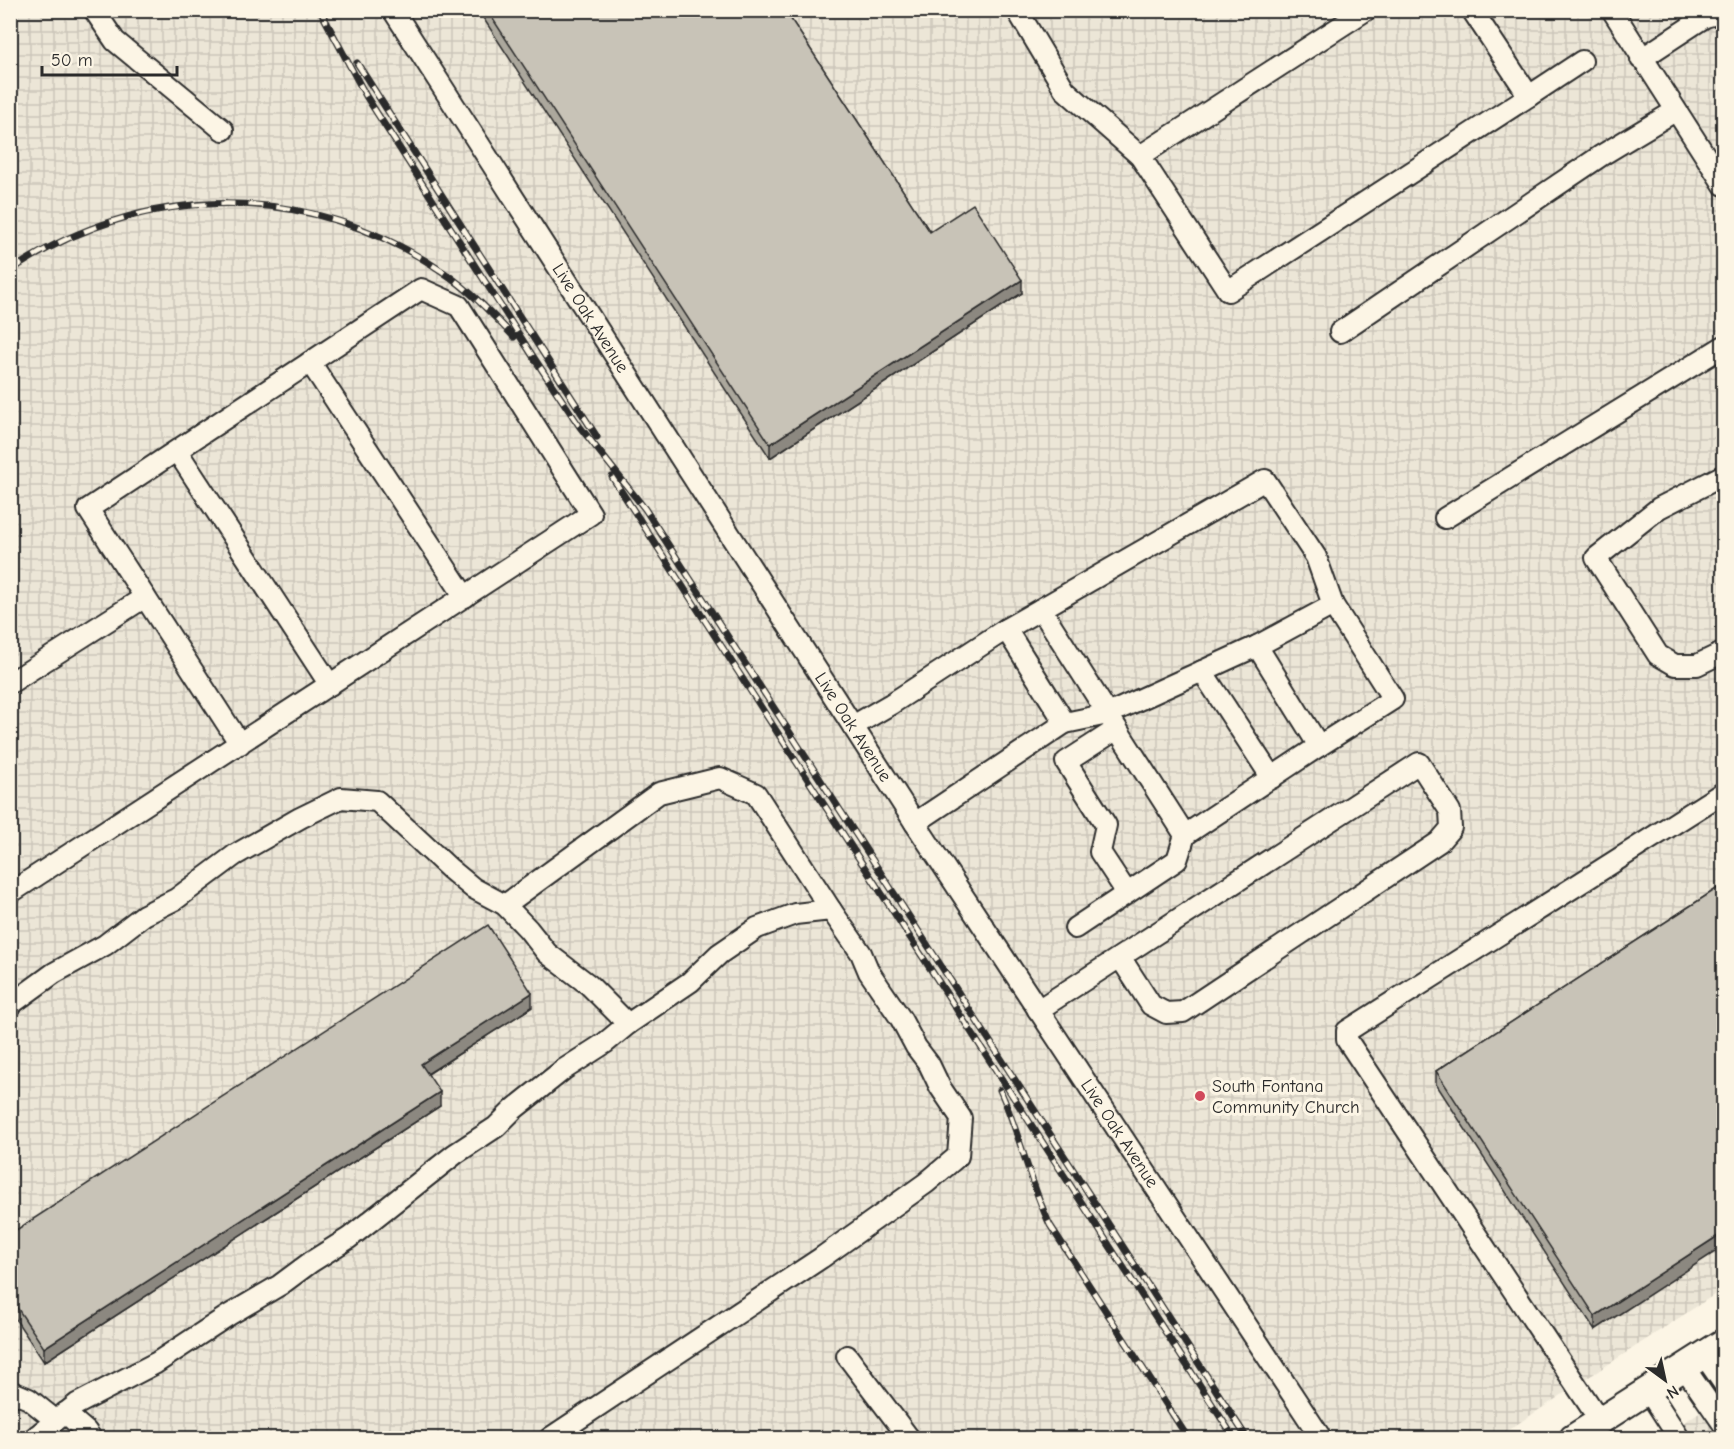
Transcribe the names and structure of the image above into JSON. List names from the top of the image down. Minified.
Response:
{"streets":{"street":["Live Oak Avenue"]},"places":["South Fontana Community Church"],"scale_bar":"50 m","north":"bottom right"}
